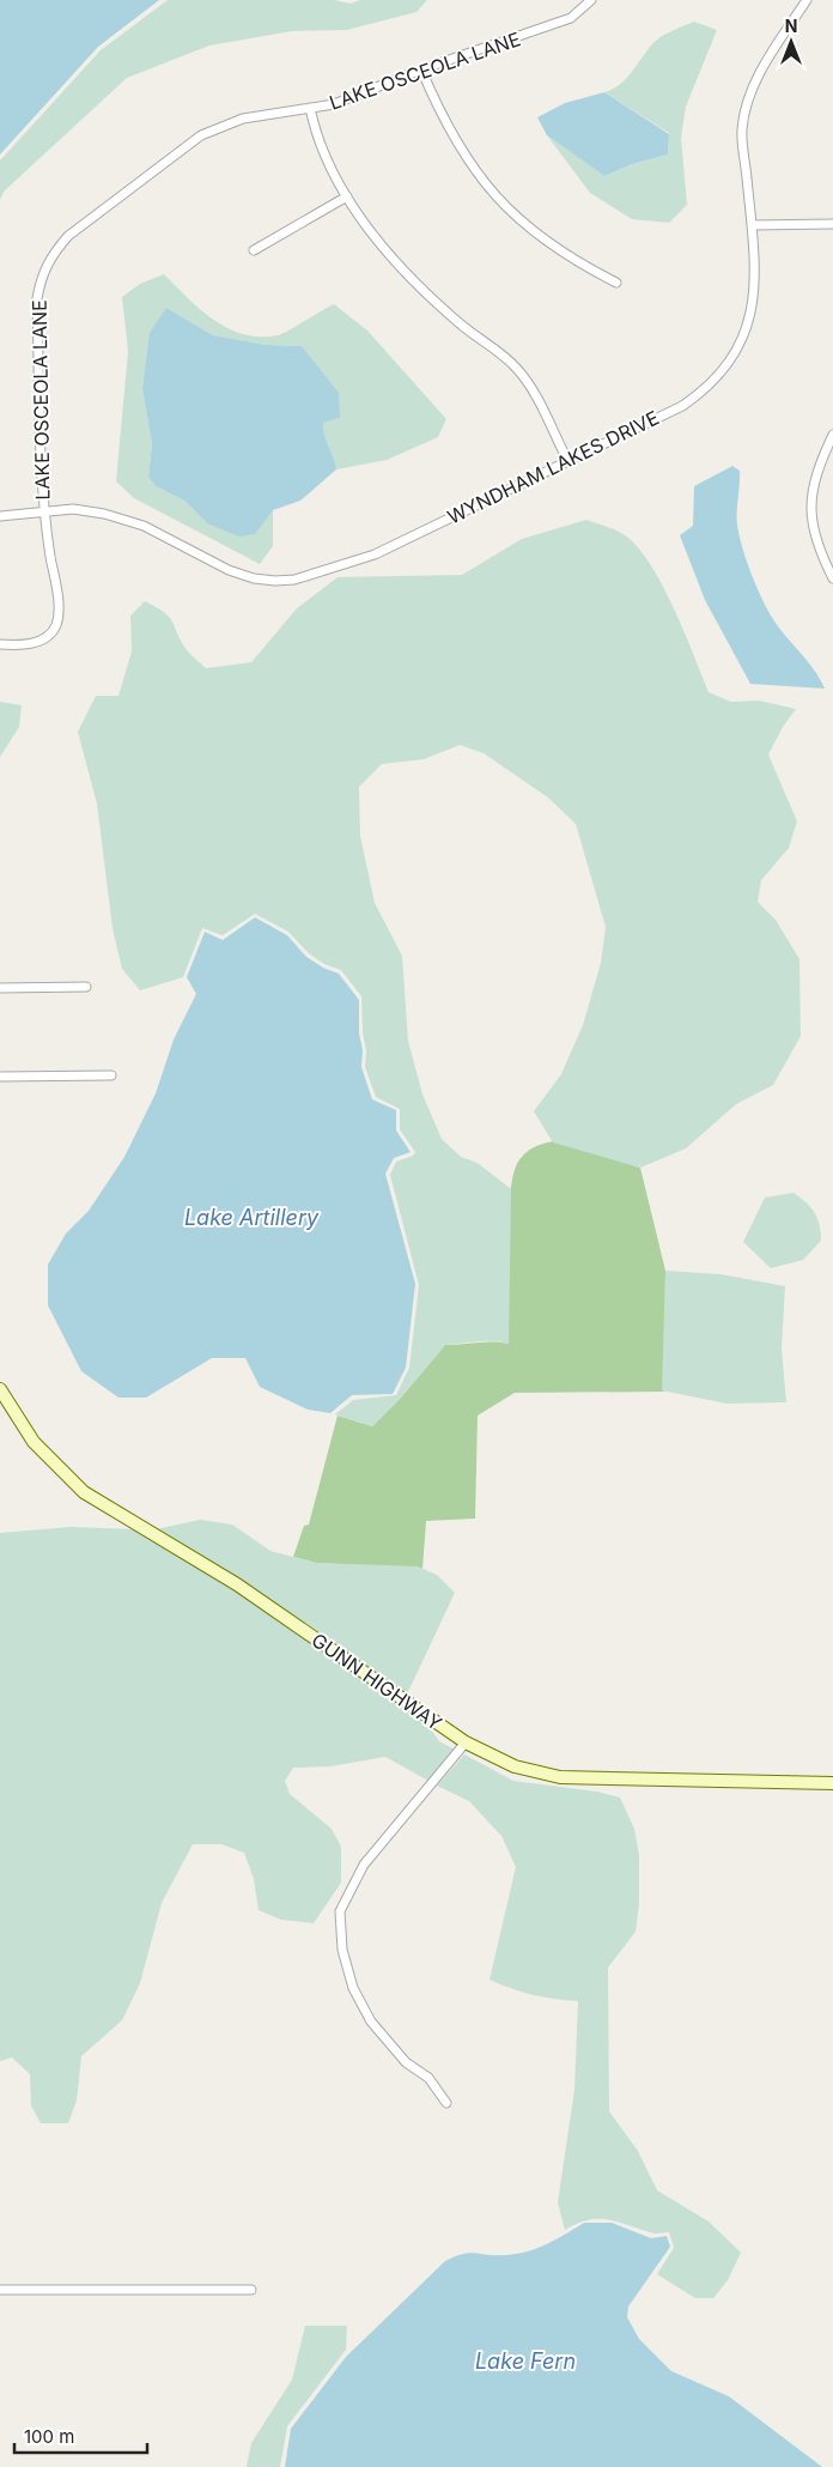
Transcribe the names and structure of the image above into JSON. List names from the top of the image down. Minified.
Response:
{"streets":{"main road":["GUNN HIGHWAY"],"street":["LAKE OSCEOLA LANE","WYNDHAM LAKES DRIVE"]},"crossings":[["LAKE OSCEOLA LANE","WYNDHAM LAKES DRIVE"]],"water":["Lake Artillery","Lake Fern"],"scale_bar":"100 m","north":"top"}
